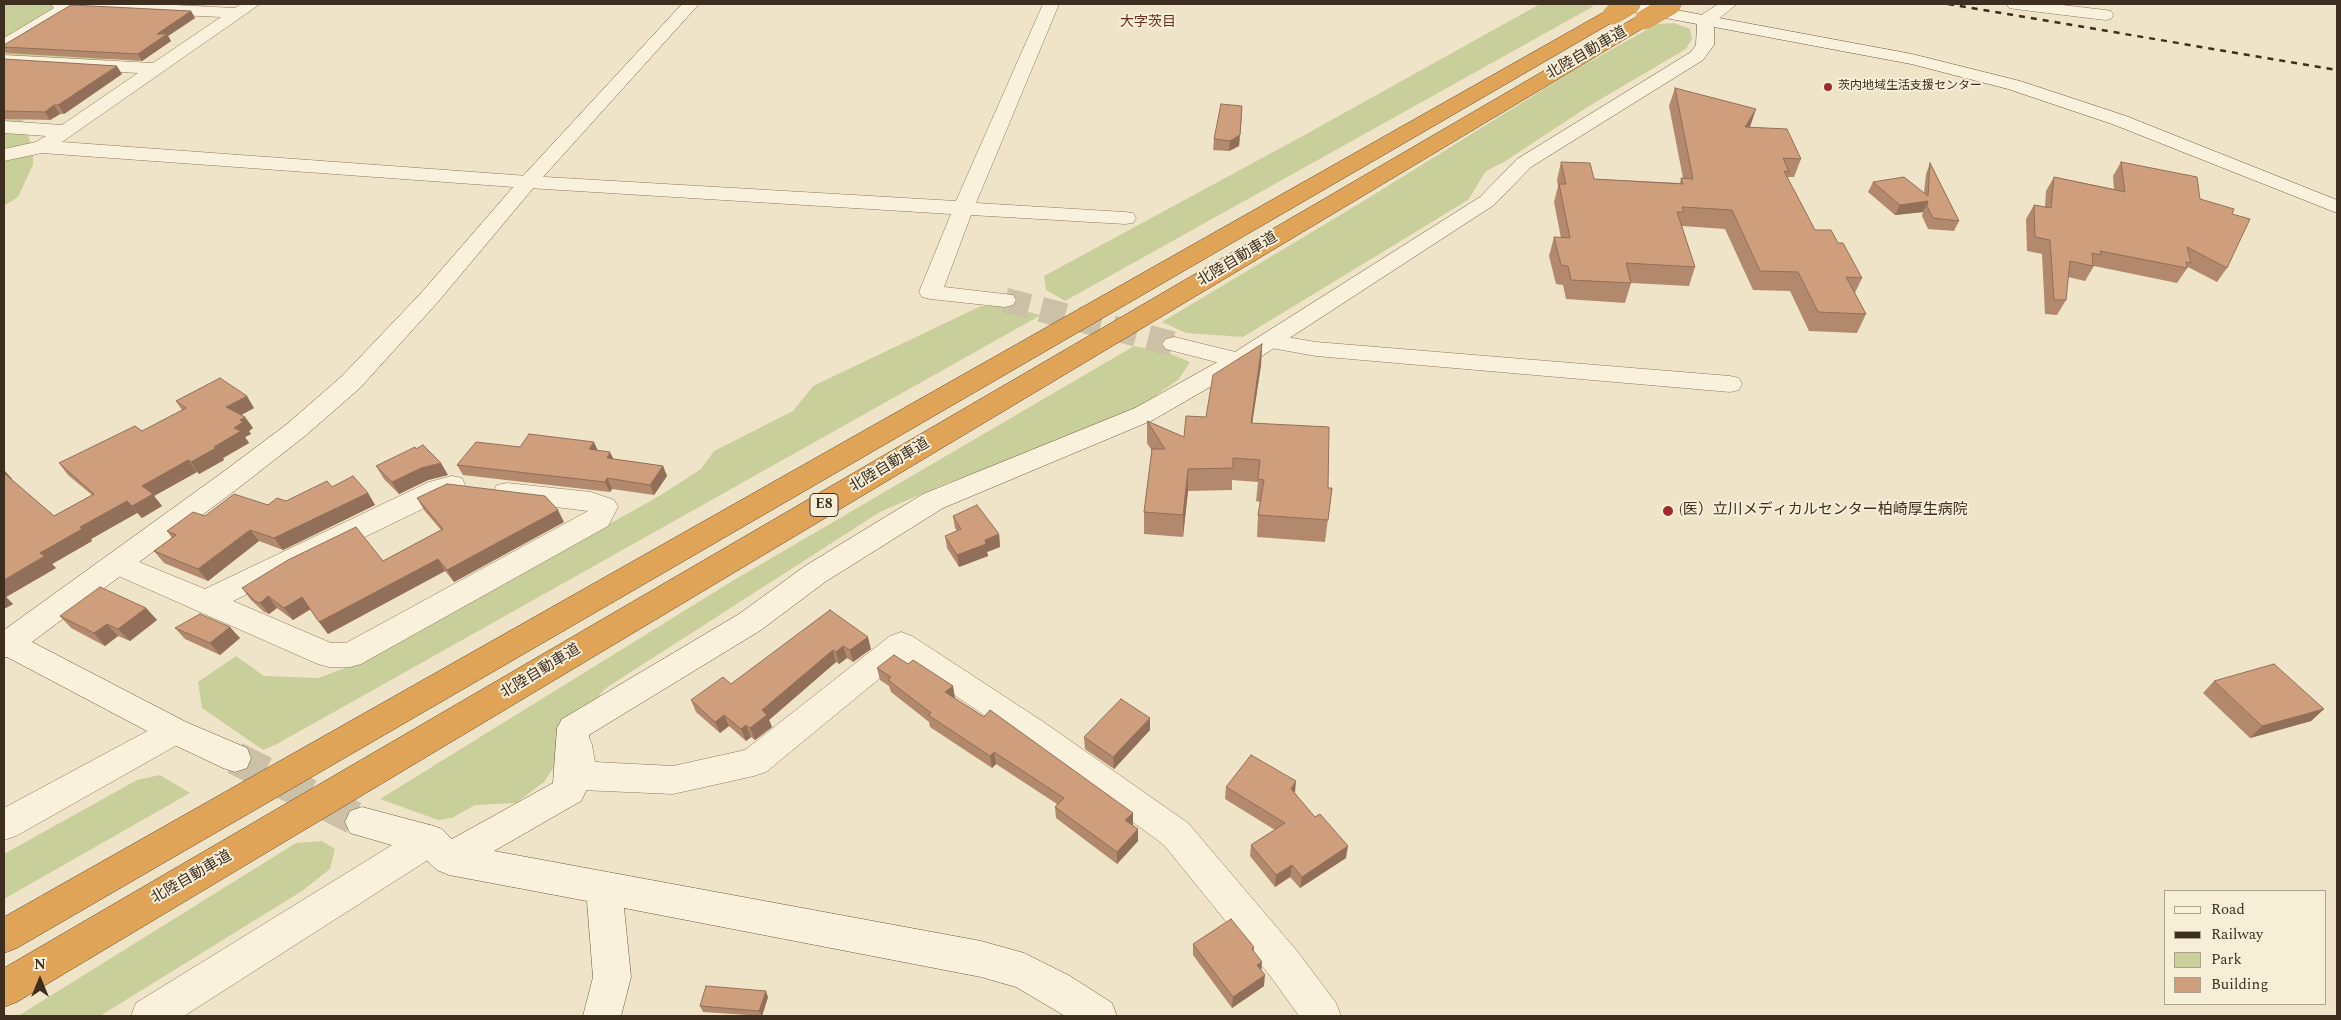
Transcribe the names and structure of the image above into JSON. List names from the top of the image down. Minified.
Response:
{"streets":{"highway":["北陸自動車道","E8"]},"districts":["大字茨目"],"places":["茨内地域生活支援センター","(医）立川メディカルセンター柏崎厚生病院"],"legend":["Road","Railway","Park","Building"],"north":"top"}
